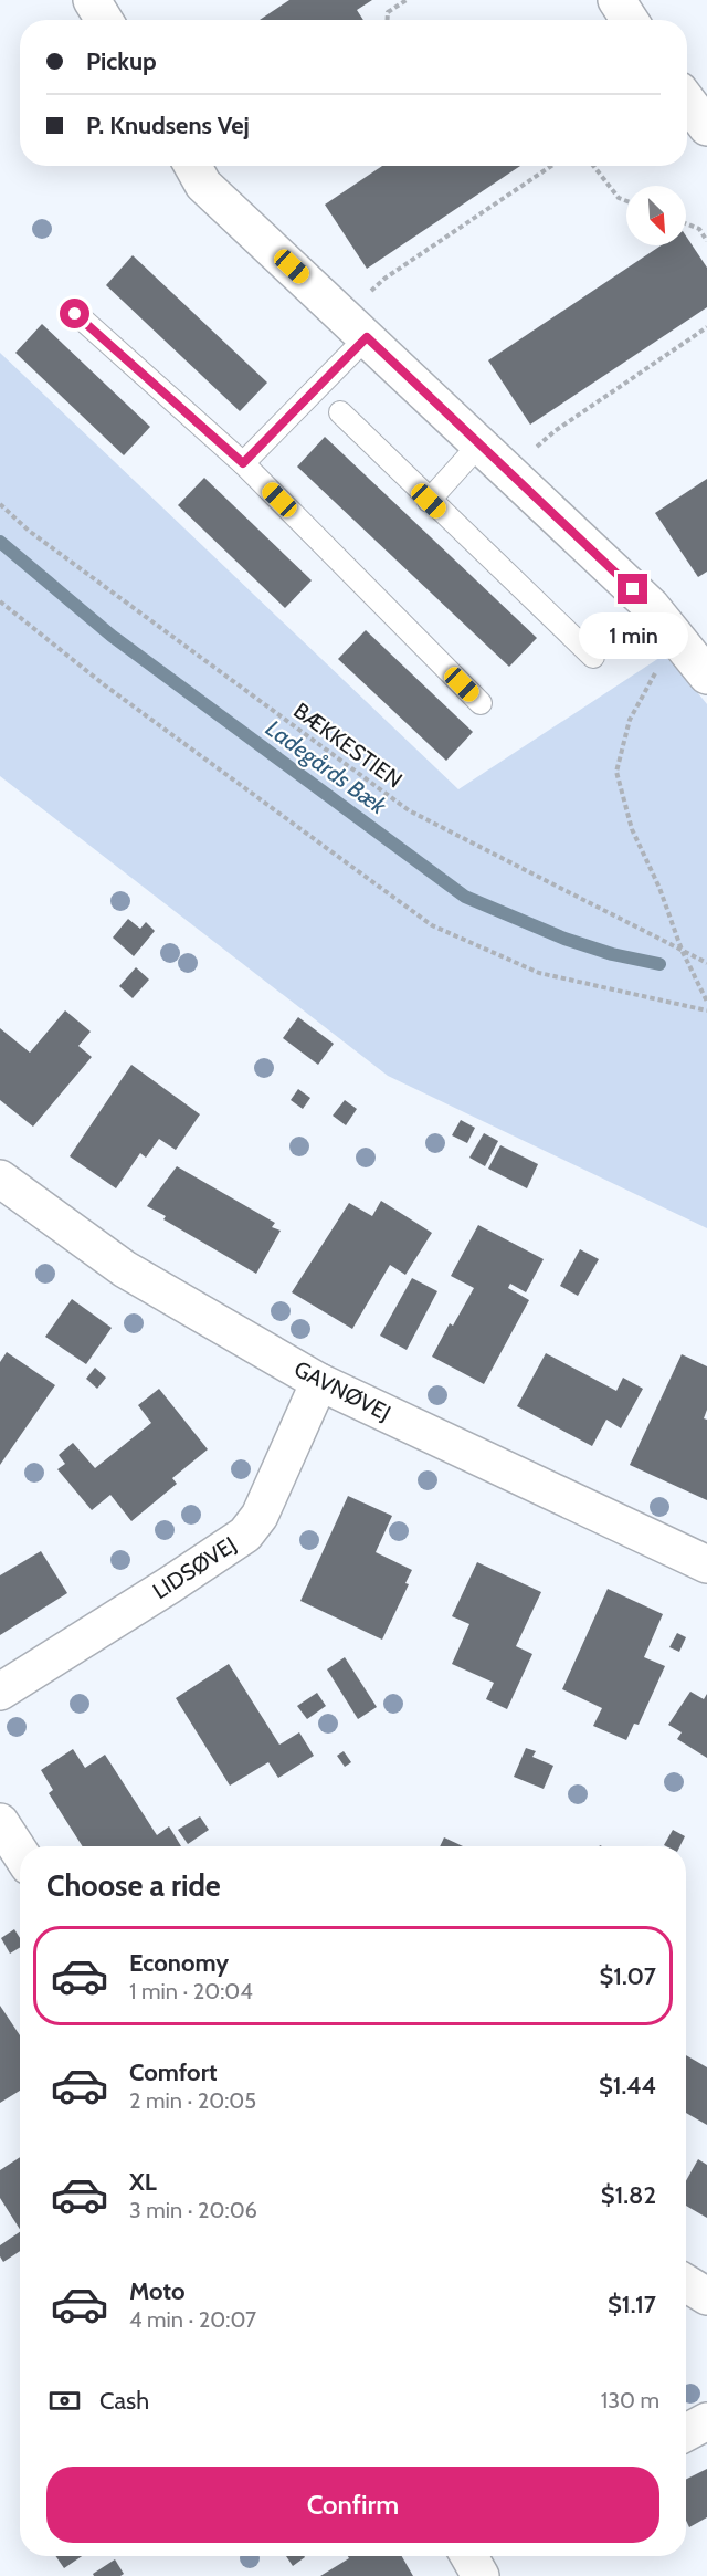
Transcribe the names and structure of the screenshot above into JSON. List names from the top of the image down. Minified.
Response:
{"streets":{"street":["GAVNØVEJ","LIDSØVEJ"],"path":["BÆKKESTIEN"]},"crossings":[["GAVNØVEJ","LIDSØVEJ"]],"water":["Ladegårds Bæk"],"north":"bottom right","page":{"banner":["Pickup","P. Knudsens Vej"],"bubble":"1 min","heading":"Choose a ride","list":[{"name":"Economy","note":"1 min · 20:04","value":"$1.07"},{"name":"Comfort","note":"2 min · 20:05","value":"$1.44"},{"name":"XL","note":"3 min · 20:06","value":"$1.82"},{"name":"Moto","note":"4 min · 20:07","value":"$1.17"}],"pay":["Cash","130 m"],"buttons":"Confirm"}}
